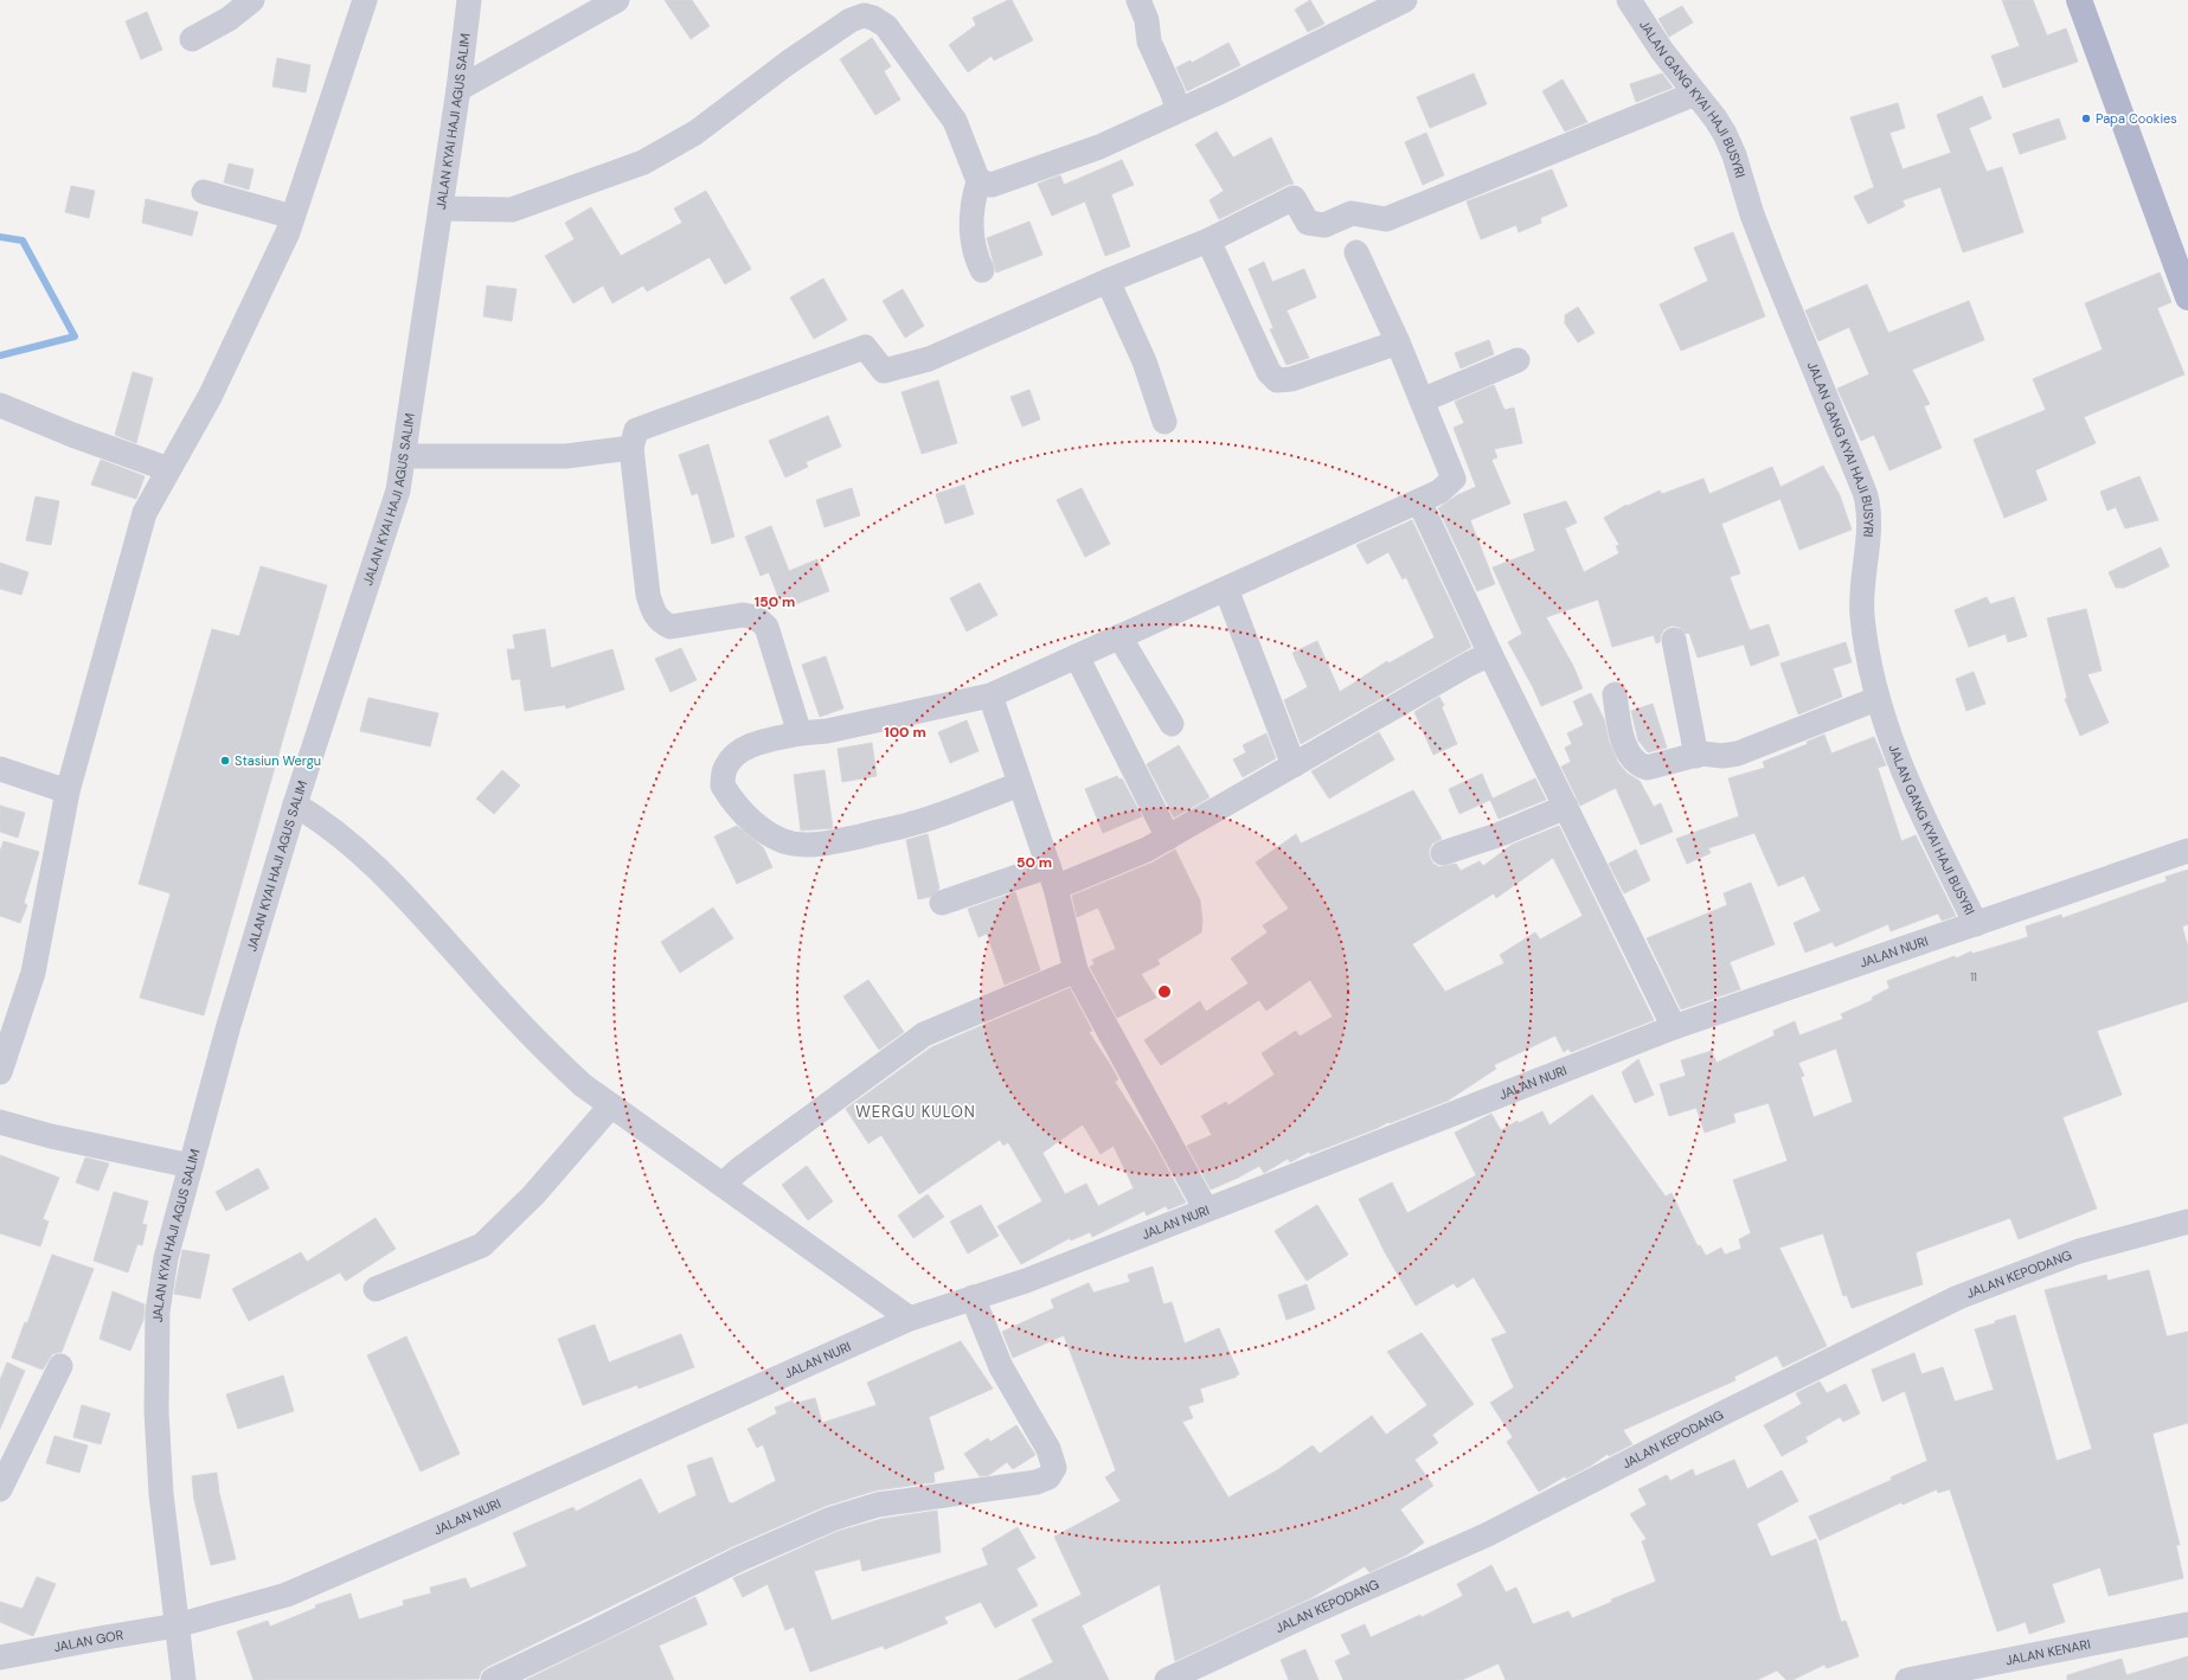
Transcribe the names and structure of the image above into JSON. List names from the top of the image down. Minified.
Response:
{"streets":{"street":["JALAN GANG KYAI HAJI BUSYRI","JALAN KYAI HAJI AGUS SALIM","JALAN NURI","JALAN KEPODANG","JALAN GOR","JALAN KENARI"]},"crossings":[["JALAN GANG KYAI HAJI BUSYRI","JALAN NURI"],["JALAN KYAI HAJI AGUS SALIM","JALAN NURI"],["JALAN KYAI HAJI AGUS SALIM","JALAN GOR"],["JALAN NURI","JALAN GOR"]],"districts":["WERGU KULON"],"places":["Papa Cookies","Stasiun Wergu"],"house_numbers":["11"],"rings":["150 m","100 m","50 m"]}
